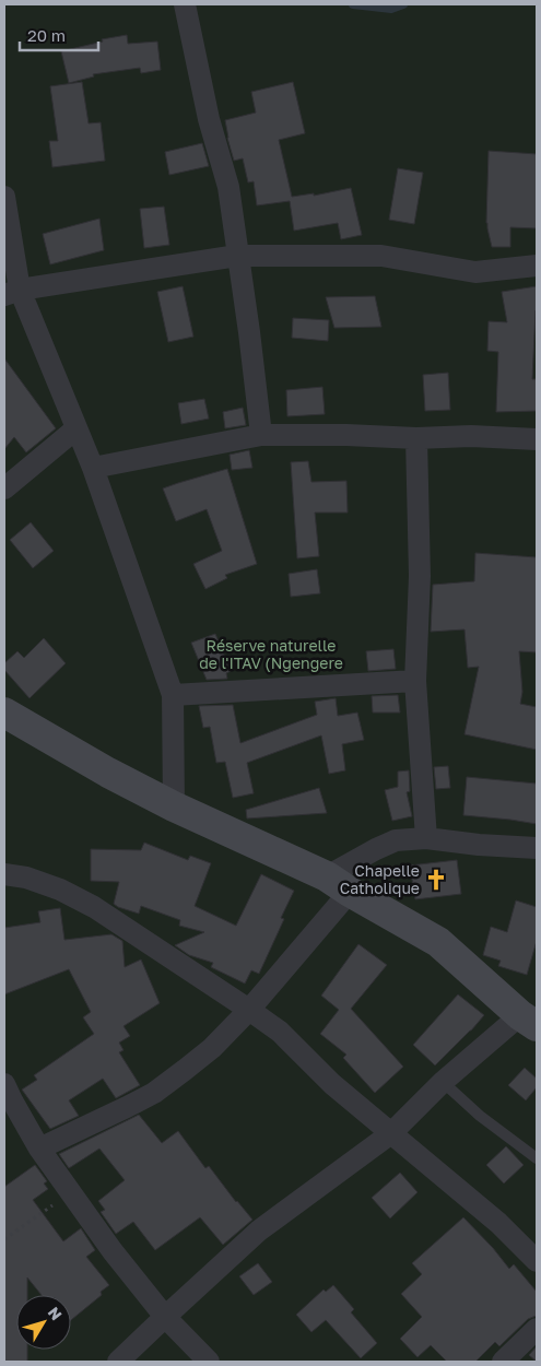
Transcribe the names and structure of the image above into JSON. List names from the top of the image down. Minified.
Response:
{"parks":["Réserve naturelle de l'ITAV (Ngengere"],"places":{"church":["Chapelle Catholique"]},"scale_bar":"20 m","north":"top right"}
